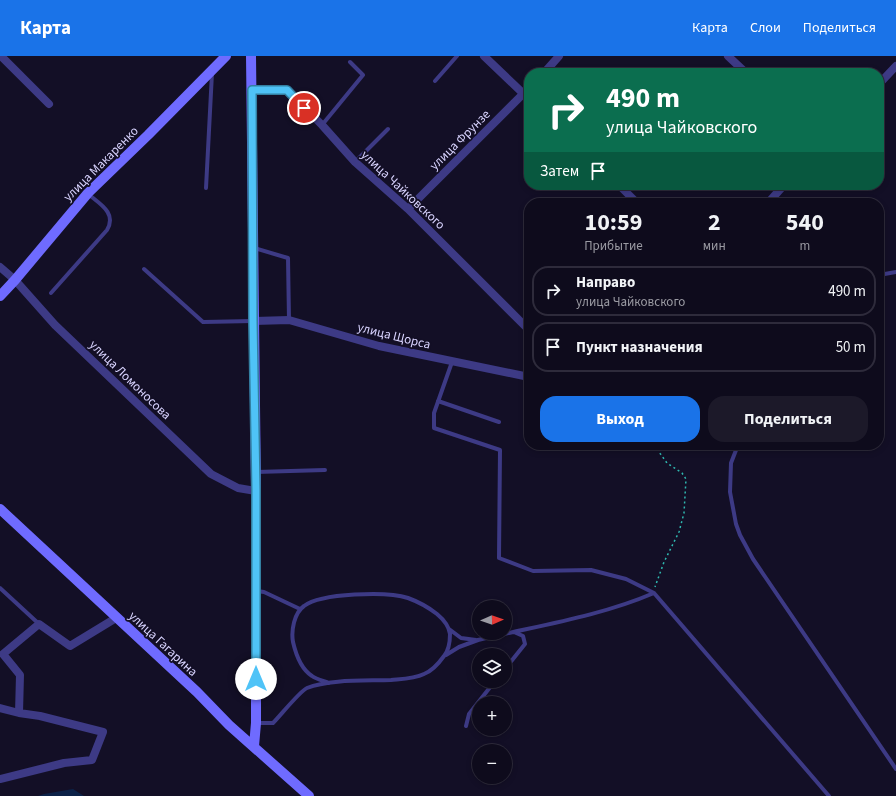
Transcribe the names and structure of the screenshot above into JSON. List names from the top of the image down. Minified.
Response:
{"streets":{"main road":["улица Макаренко","улица Гагарина"],"street":["улица Фрунзе","улица Чайковского","улица Щорса","улица Ломоносова"]},"crossings":[["улица Фрунзе","улица Чайковского"],["улица Макаренко","улица Ломоносова"]],"north":"right","page":{"header":"Карта","nav":["Карта","Слои","Поделиться"],"turn":["490 m","улица Чайковского"],"then":"Затем","eta":["10:59","Прибытие","2","мин","540","m"],"list":[{"name":"Направо","note":"улица Чайковского","value":"490 m"},{"name":"Пункт назначения","value":"50 m"}],"buttons":["Выход","Поделиться"],"map_buttons":["+","−"]}}
